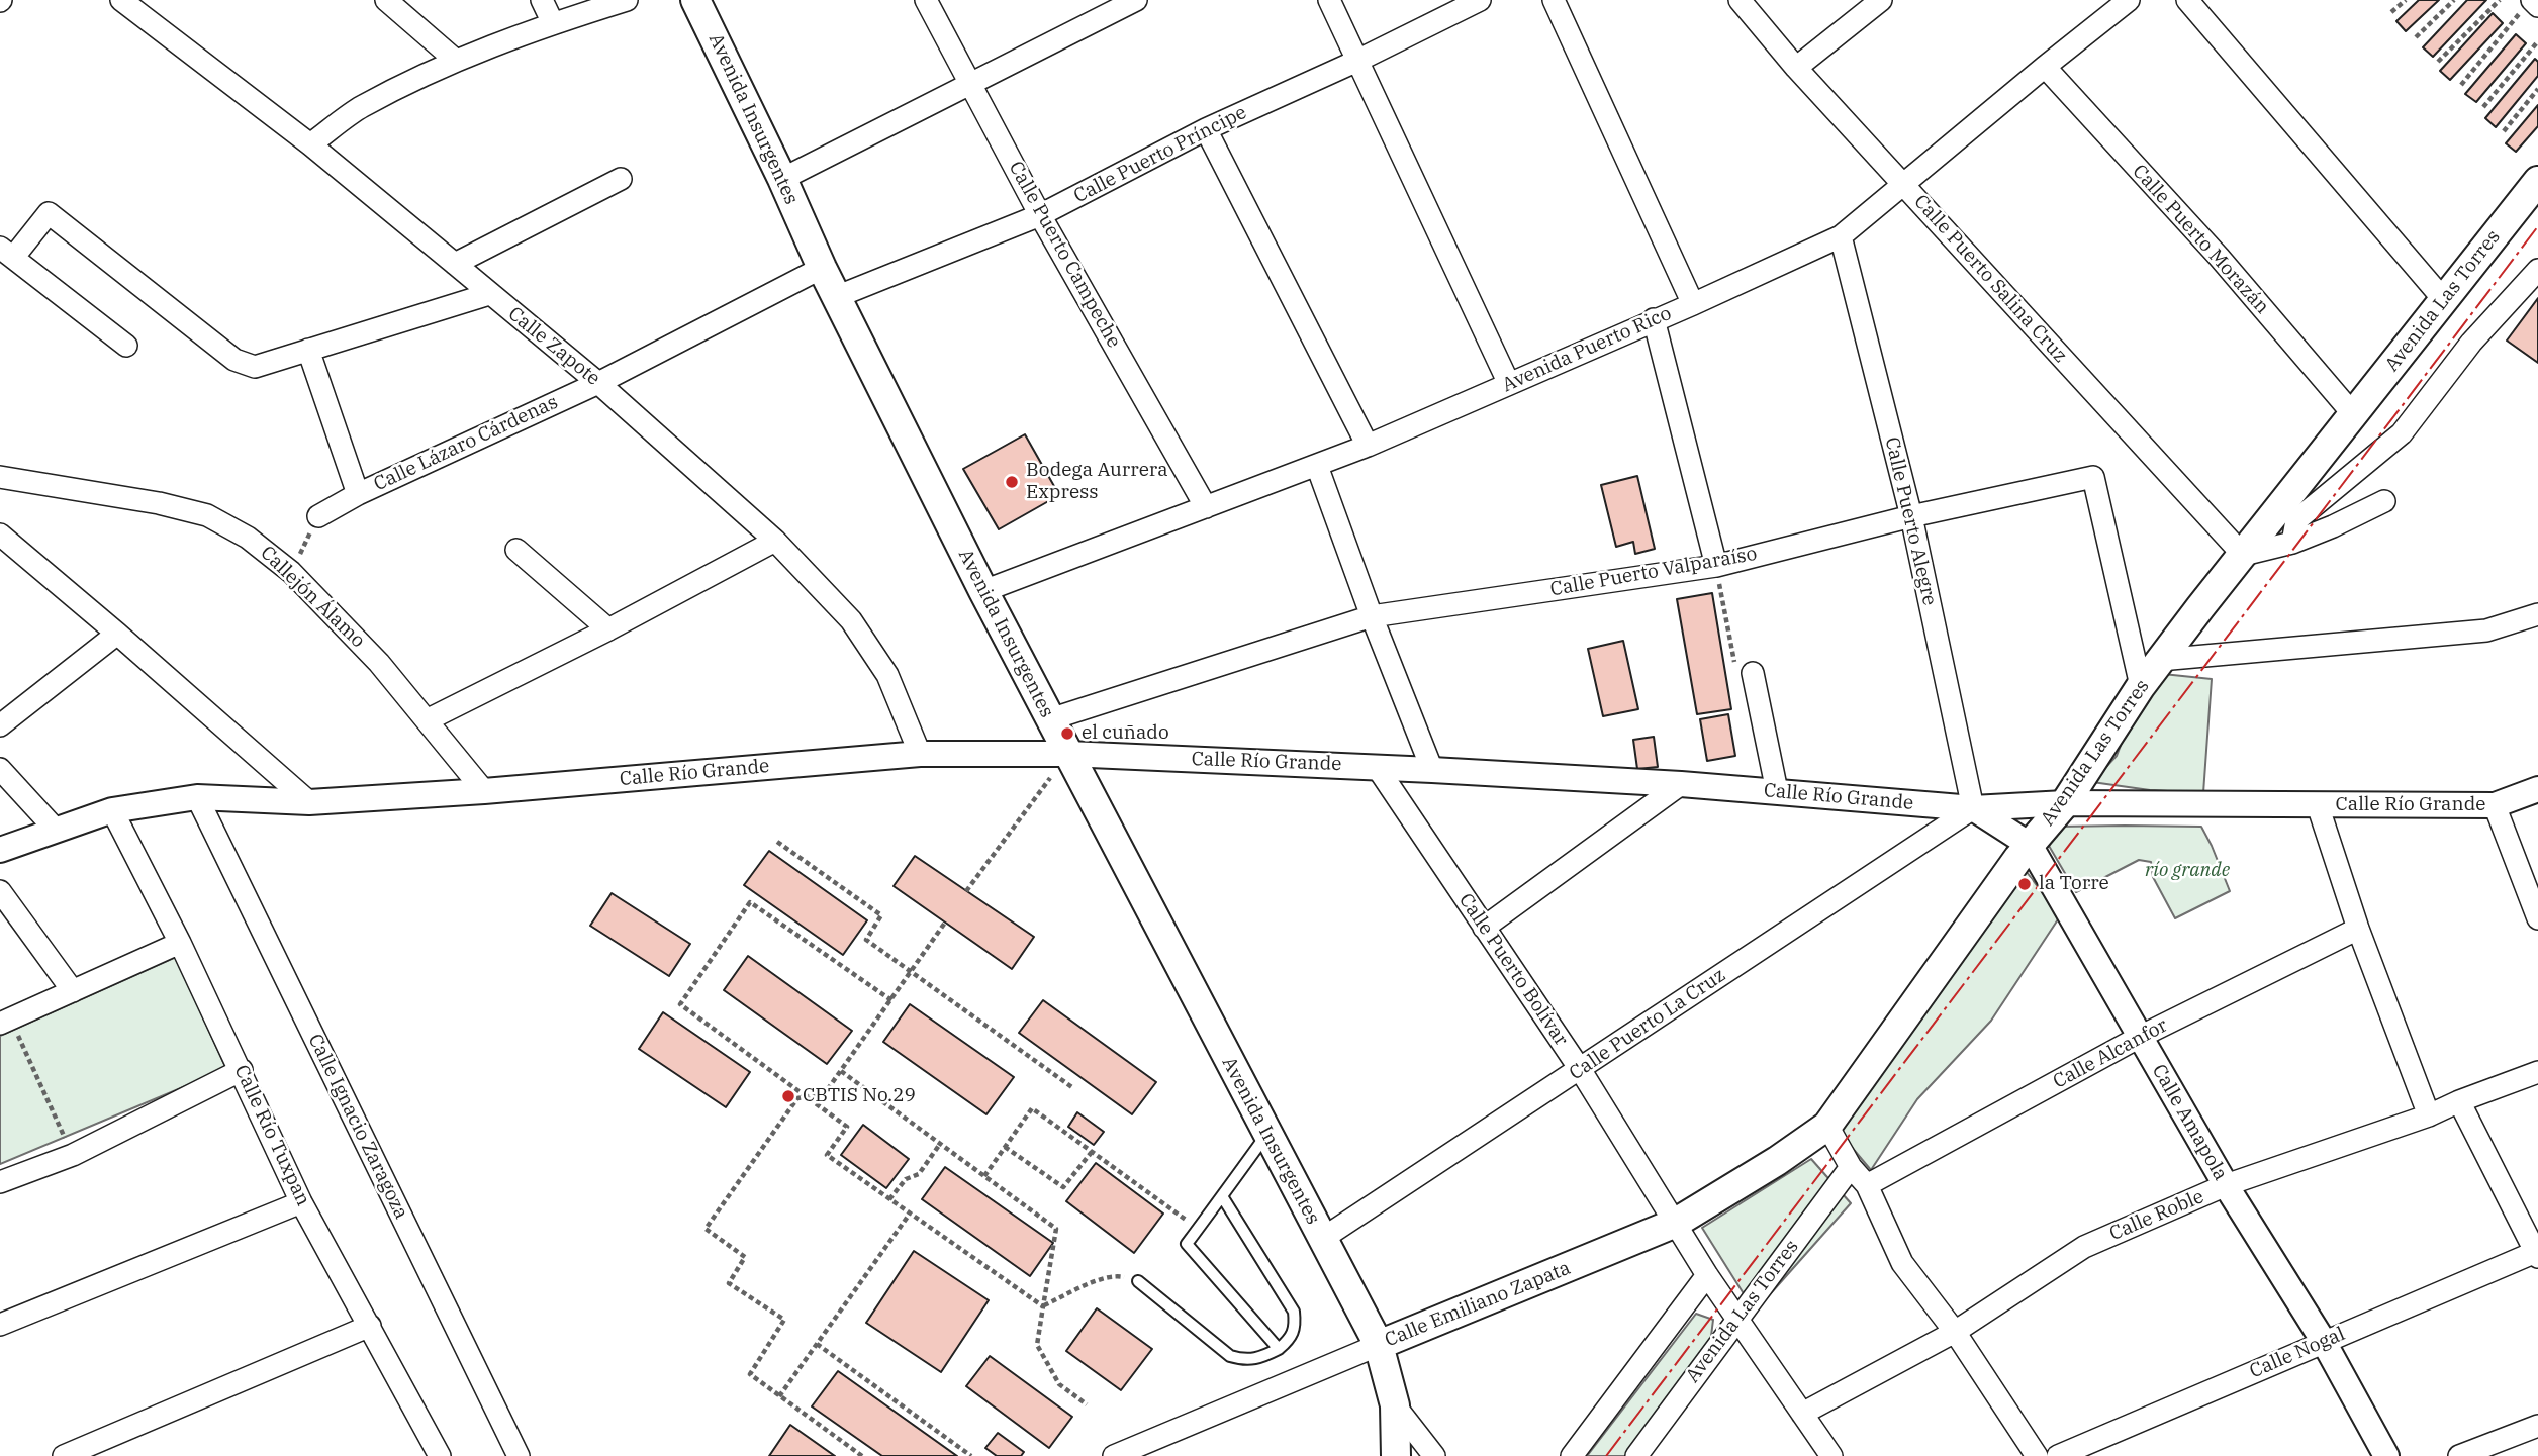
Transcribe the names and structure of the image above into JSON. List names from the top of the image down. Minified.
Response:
{"streets":{"main road":["Avenida Insurgentes","Avenida Las Torres","Calle Emiliano Zapata"],"street":["Calle Puerto Príncipe","Calle Puerto Morazán","Calle Puerto Campeche","Calle Puerto Salina Cruz","Calle Zapote","Avenida Puerto Rico","Calle Lázaro Cárdenas","Calle Puerto Alegre","Calle Puerto Valparaíso","Callejón Álamo","Calle Río Grande","Calle Puerto Bolívar","Calle Puerto La Cruz","Calle Alcanfor","Calle Amapola","Calle Ignacio Zaragoza","Calle Río Tuxpan","Calle Roble","Calle Nogal"]},"crossings":[["Avenida Insurgentes","Calle Puerto Príncipe"],["Avenida Insurgentes","Avenida Puerto Rico"],["Avenida Insurgentes","Calle Lázaro Cárdenas"],["Avenida Insurgentes","Calle Puerto Valparaíso"],["Avenida Insurgentes","Calle Río Grande"],["Avenida Insurgentes","Calle Puerto La Cruz"],["Avenida Insurgentes","Calle Emiliano Zapata"],["Calle Puerto Príncipe","Calle Puerto Campeche"],["Calle Puerto Morazán","Avenida Las Torres"],["Calle Puerto Morazán","Avenida Puerto Rico"],["Calle Puerto Campeche","Avenida Puerto Rico"],["Calle Puerto Salina Cruz","Avenida Las Torres"],["Calle Puerto Salina Cruz","Avenida Puerto Rico"],["Avenida Las Torres","Calle Puerto Valparaíso"],["Avenida Las Torres","Calle Río Grande"],["Avenida Las Torres","Calle Puerto Bolívar"],["Avenida Las Torres","Calle Amapola"],["Avenida Las Torres","Calle Emiliano Zapata"],["Calle Zapote","Calle Lázaro Cárdenas"],["Calle Zapote","Calle Río Grande"],["Avenida Puerto Rico","Calle Puerto Alegre"],["Calle Puerto Alegre","Calle Puerto Valparaíso"],["Calle Puerto Alegre","Calle Río Grande"],["Calle Puerto Alegre","Calle Puerto La Cruz"],["Calle Puerto Alegre","Calle Amapola"],["Callejón Álamo","Calle Río Grande"],["Calle Río Grande","Calle Puerto Bolívar"],["Calle Río Grande","Calle Puerto La Cruz"],["Calle Río Grande","Calle Amapola"],["Calle Río Grande","Calle Ignacio Zaragoza"],["Calle Río Grande","Calle Río Tuxpan"],["Calle Puerto Bolívar","Calle Puerto La Cruz"],["Calle Puerto Bolívar","Calle Roble"],["Calle Puerto Bolívar","Calle Emiliano Zapata"],["Calle Puerto La Cruz","Calle Amapola"],["Calle Alcanfor","Calle Amapola"],["Calle Amapola","Calle Roble"],["Calle Amapola","Calle Nogal"]],"parks":["río grande"],"places":["Bodega Aurrera Express","el cuñado","la Torre","CBTIS No.29"]}
